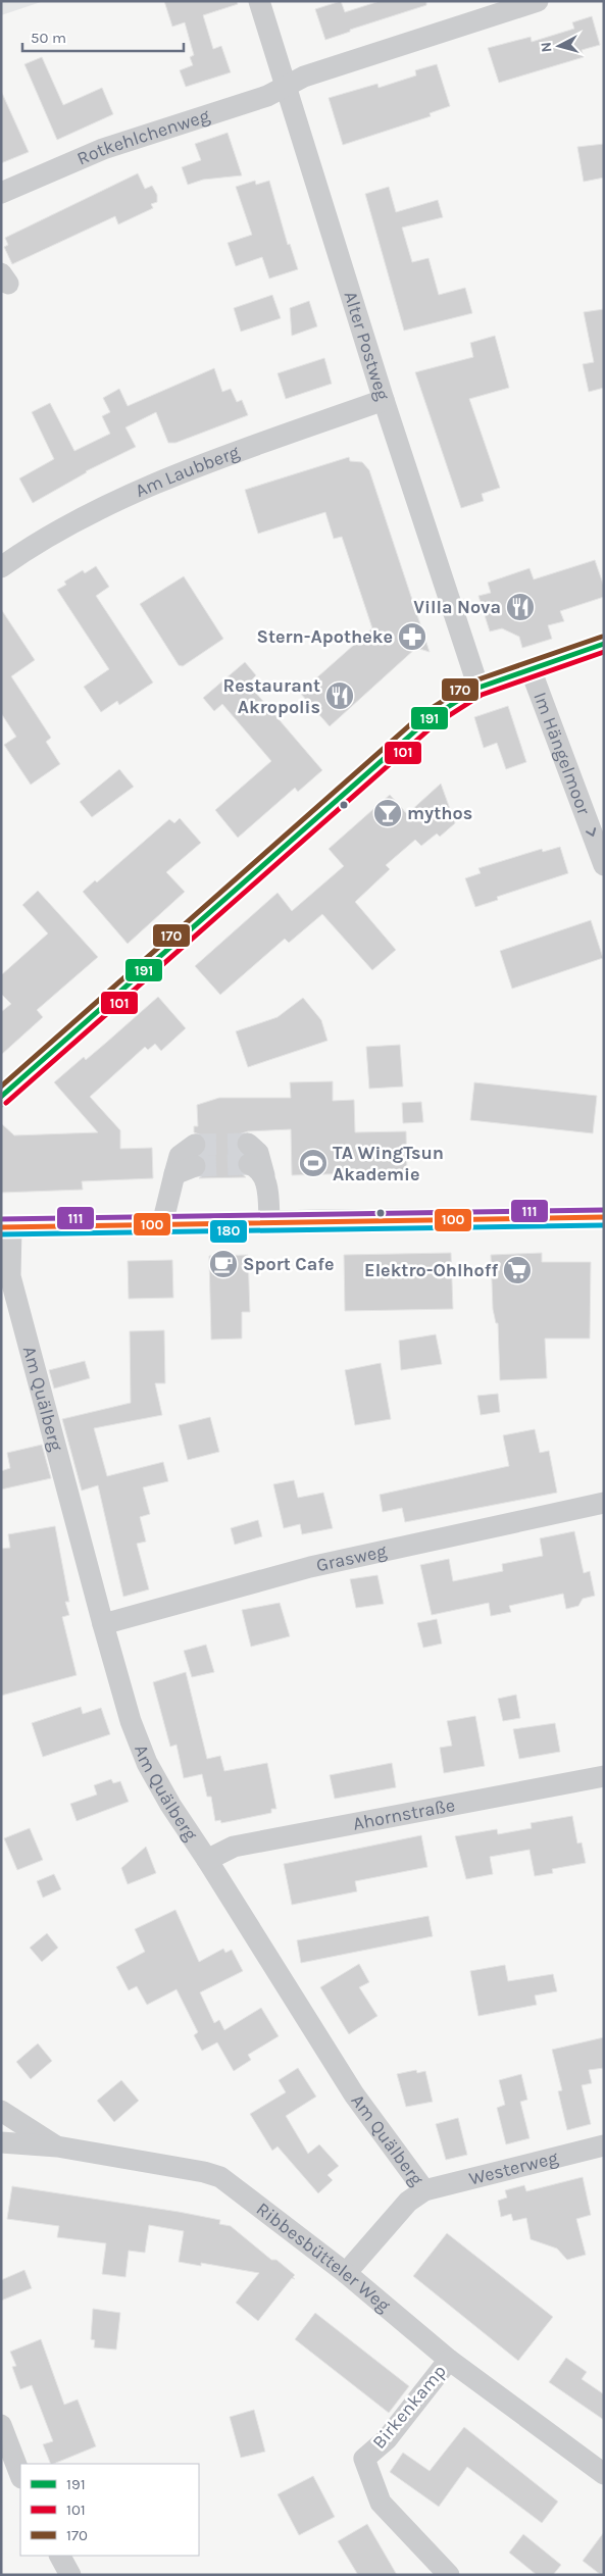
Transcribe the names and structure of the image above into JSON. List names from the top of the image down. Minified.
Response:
{"streets":{"street":["Rotkehlchenweg","Alter Postweg","Am Laubberg","Im Hängelmoor","Am Quälberg","Grasweg","Ahornstraße","Westerweg","Ribbesbütteler Weg","Birkenkamp"]},"crossings":[["Rotkehlchenweg","Alter Postweg"],["Alter Postweg","Am Laubberg"],["Am Quälberg","Grasweg"],["Am Quälberg","Ahornstraße"],["Am Quälberg","Westerweg"],["Am Quälberg","Ribbesbütteler Weg"],["Ribbesbütteler Weg","Birkenkamp"]],"one_way":["Im Hängelmoor"],"places":{"restaurant":["Villa Nova","Restaurant Akropolis"],"pharmacy":["Stern-Apotheke"],"bar":["mythos"],"sports":["TA WingTsun Akademie"],"cafe":["Sport Cafe"],"supermarket":["Elektro-Ohlhoff"]},"lines":["transit line 170","transit line 191","transit line 101","transit line 111","transit line 100","transit line 180"],"legend":["191","101","170"],"scale_bar":"50 m","north":"left"}
